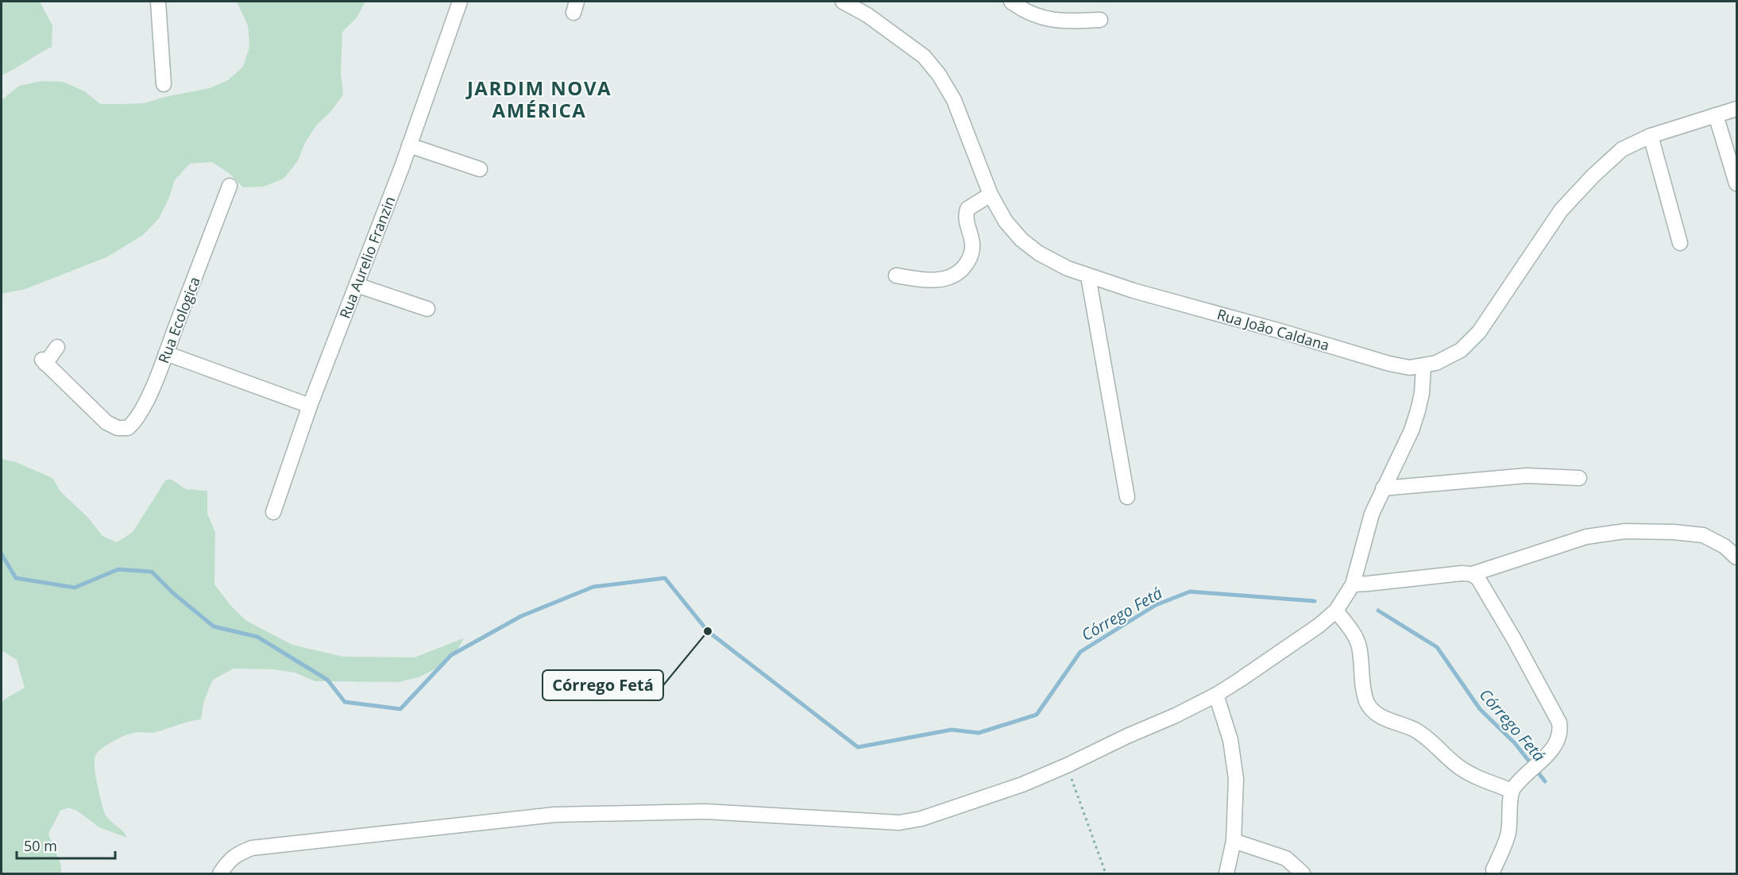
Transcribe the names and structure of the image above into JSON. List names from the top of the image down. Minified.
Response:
{"streets":{"street":["Rua Aurelio Franzin","Rua Ecologica","Rua João Caldana"]},"districts":["JARDIM NOVA AMÉRICA"],"water":["Córrego Fetá"],"places":["Córrego Fetá"],"scale_bar":"50 m"}
